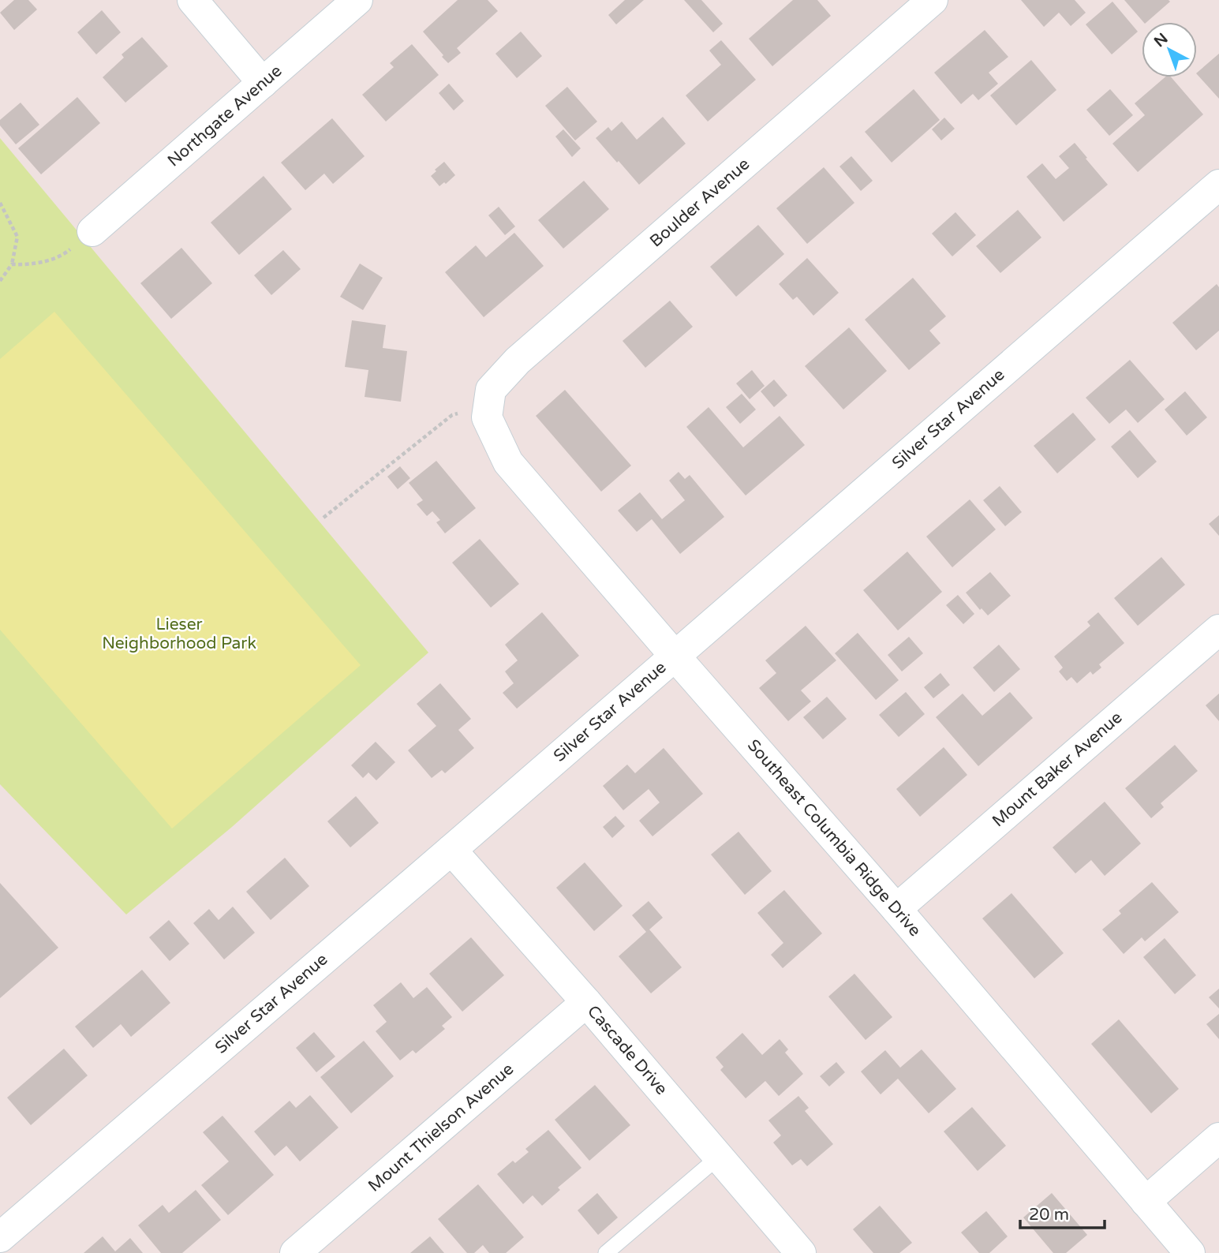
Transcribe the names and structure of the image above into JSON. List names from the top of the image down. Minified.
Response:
{"streets":{"street":["Northgate Avenue","Boulder Avenue","Silver Star Avenue","Mount Baker Avenue","Southeast Columbia Ridge Drive","Cascade Drive","Mount Thielson Avenue"]},"crossings":[["Boulder Avenue","Southeast Columbia Ridge Drive"],["Silver Star Avenue","Southeast Columbia Ridge Drive"],["Silver Star Avenue","Cascade Drive"],["Mount Baker Avenue","Southeast Columbia Ridge Drive"],["Cascade Drive","Mount Thielson Avenue"]],"parks":["Lieser Neighborhood Park"],"scale_bar":"20 m","north":"top left"}
